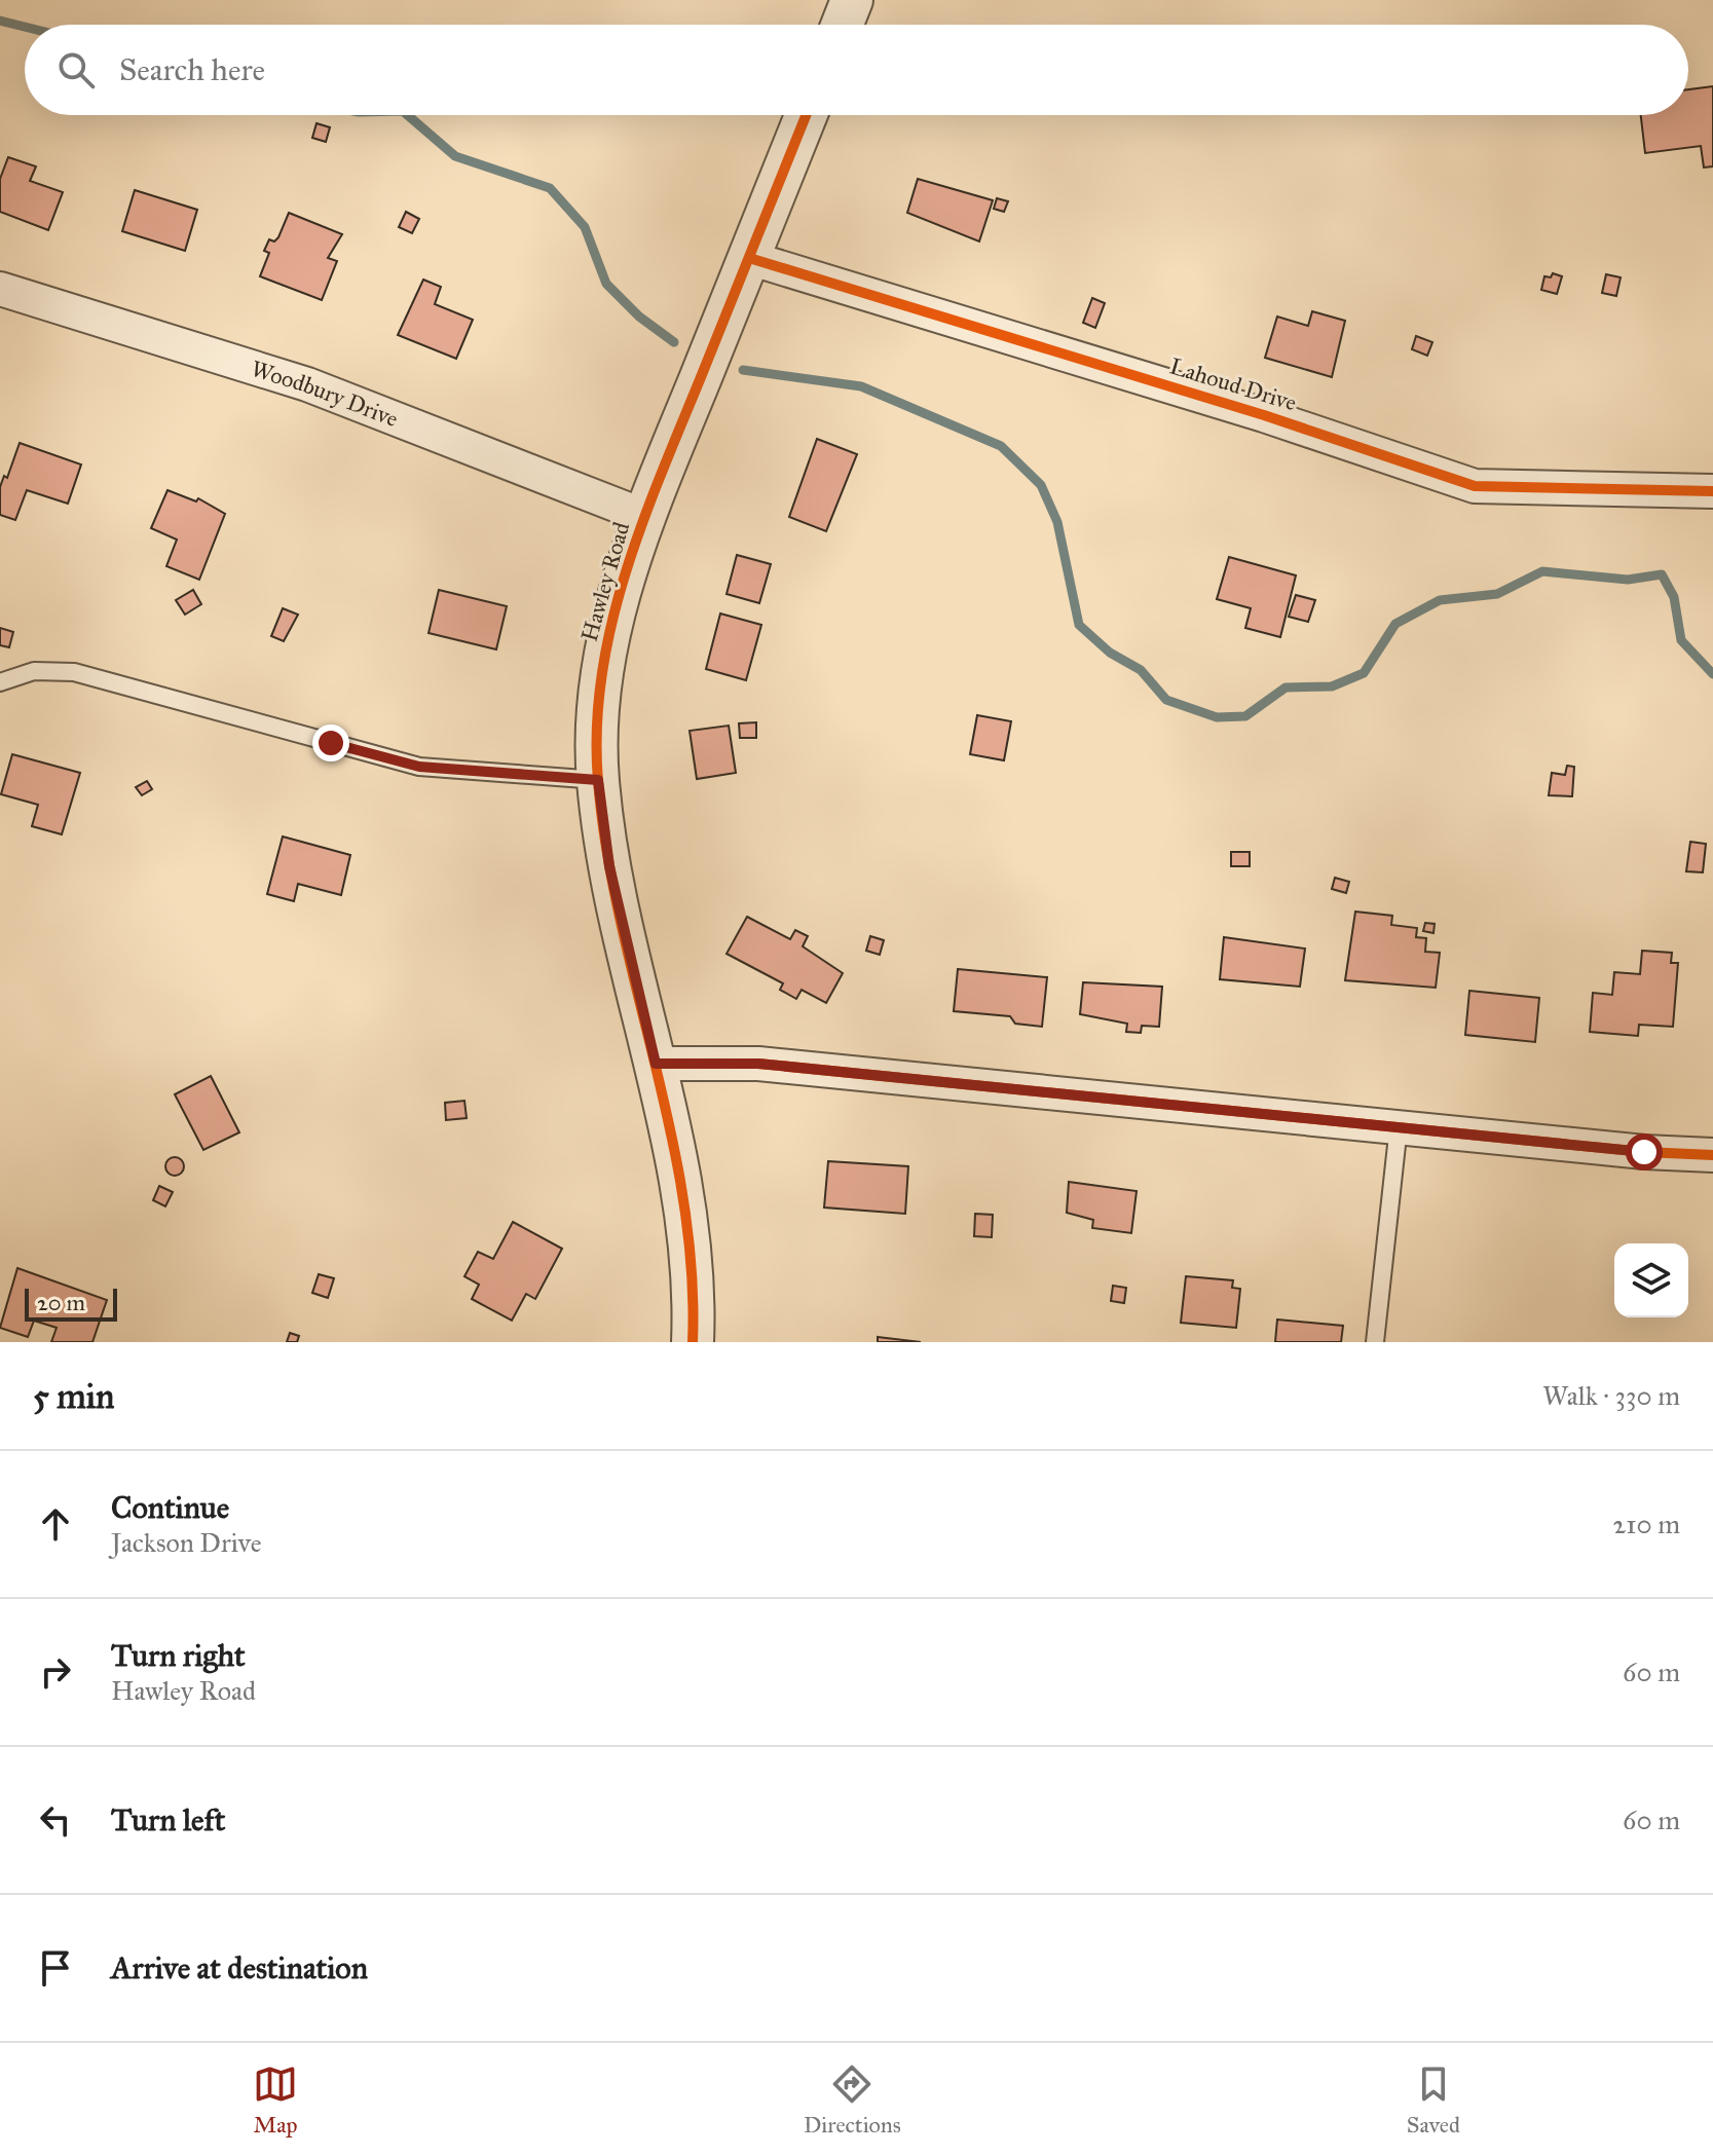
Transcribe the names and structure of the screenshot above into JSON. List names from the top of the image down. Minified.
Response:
{"streets":{"street":["Lahoud Drive","Woodbury Drive","Hawley Road"]},"crossings":[["Lahoud Drive","Hawley Road"],["Woodbury Drive","Hawley Road"]],"scale_bar":"20 m","page":{"search":"Search here","scale":"20 m","heading":["5 min","Walk · 330 m"],"list":[["Continue","Jackson Drive","210 m"],["Turn right","Hawley Road","60 m"],["Turn left","60 m"],"Arrive at destination"],"nav":["Map","Directions","Saved"]}}
